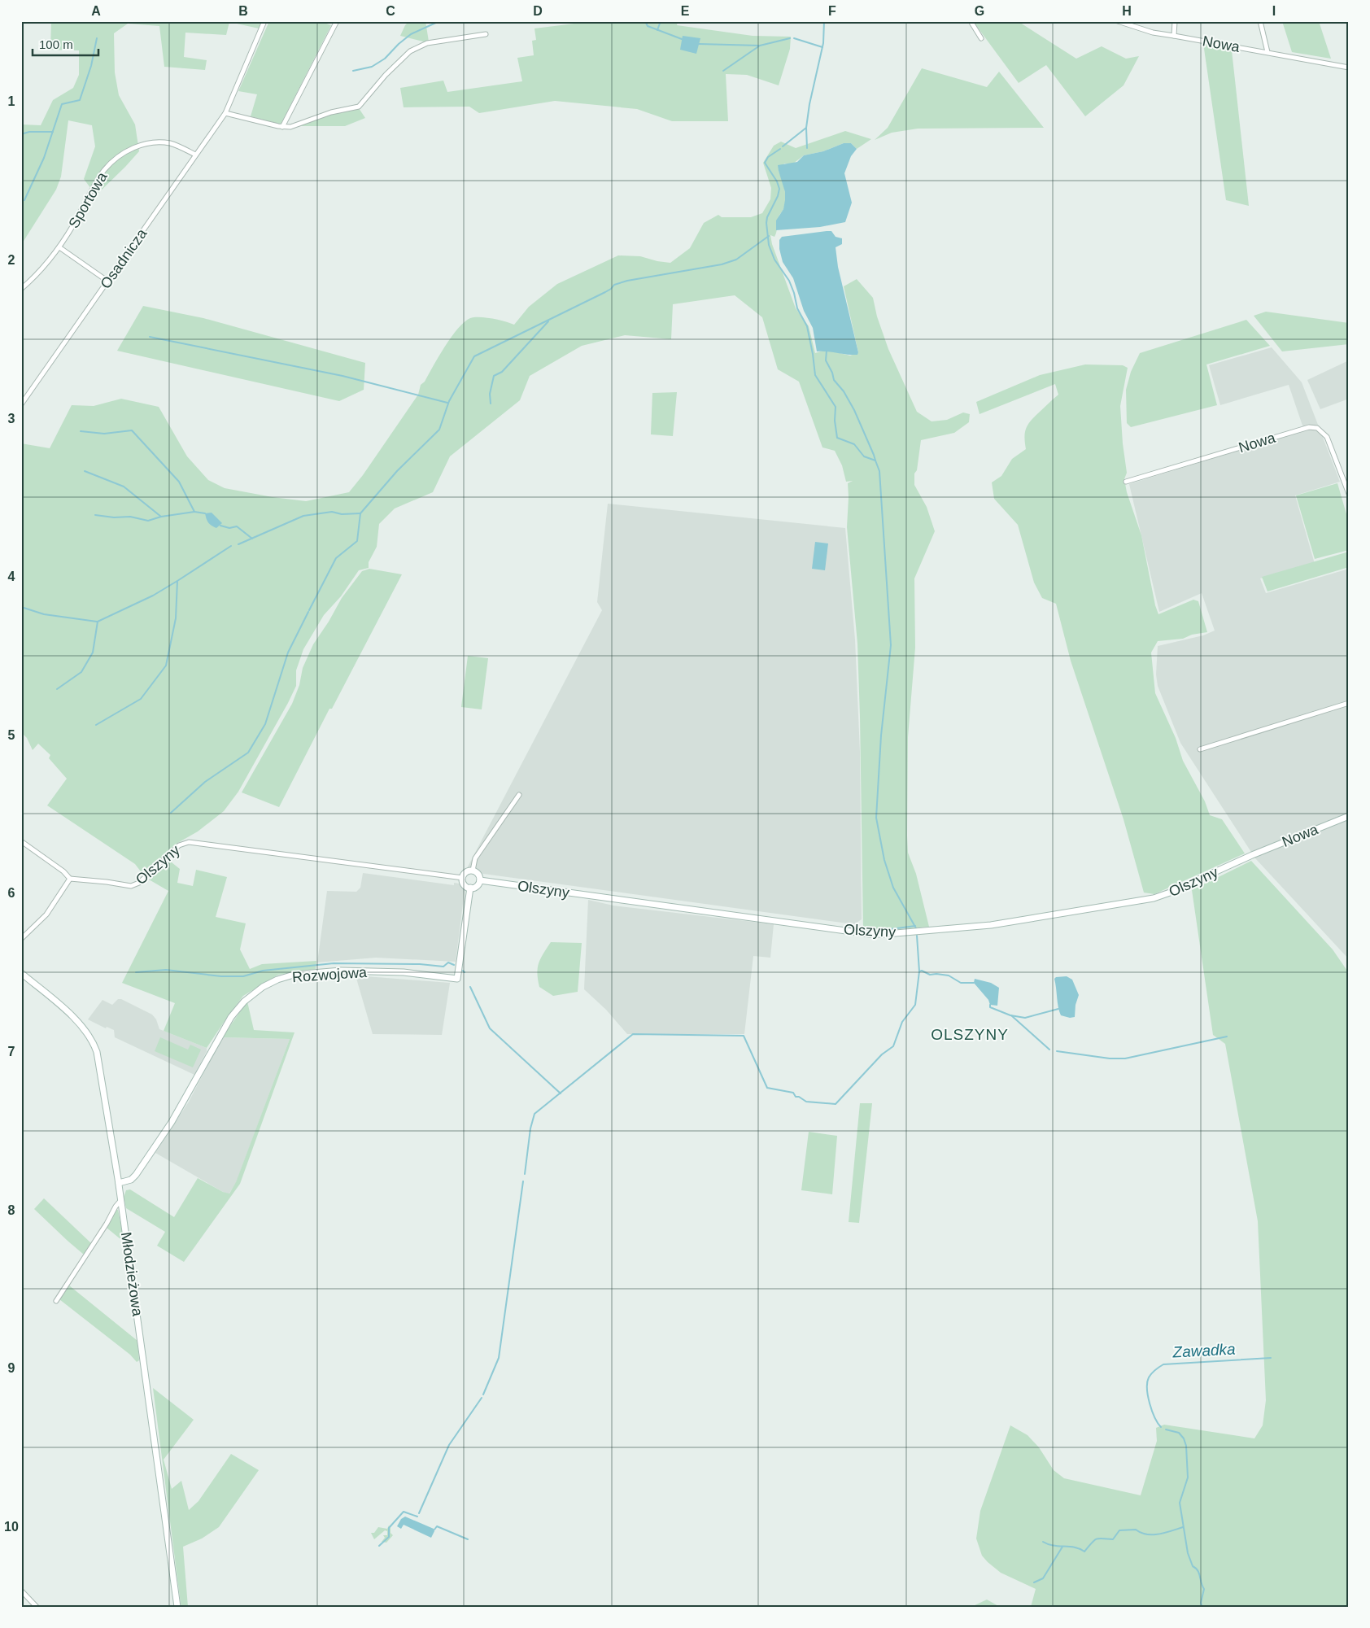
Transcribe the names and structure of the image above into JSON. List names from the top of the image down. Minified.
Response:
{"streets":{"street":["Nowa","Sportowa","Osadnicza","Olszyny","Rozwojowa","Młodzieżowa"]},"crossings":[["Nowa","Olszyny"],["Sportowa","Osadnicza"],["Olszyny","Rozwojowa"],["Rozwojowa","Młodzieżowa"]],"districts":["OLSZYNY"],"water":["Zawadka"],"scale_bar":"100 m","grid":{"columns":["A","B","C","D","E","F","G","H","I"],"rows":["1","2","3","4","5","6","7","8","9","10"]}}
